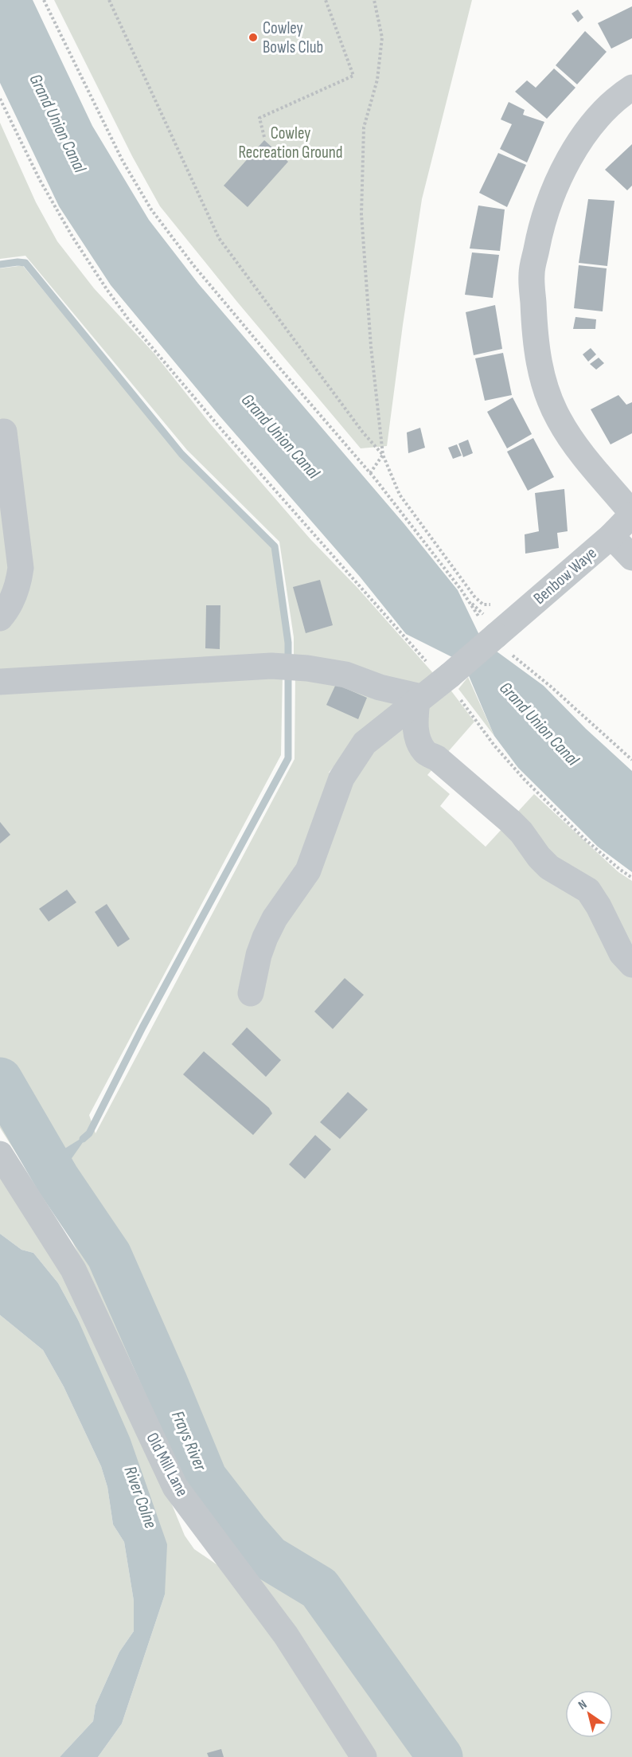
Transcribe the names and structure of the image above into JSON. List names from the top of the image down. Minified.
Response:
{"streets":{"street":["Benbow Waye","Old Mill Lane"]},"water":["Grand Union Canal","Frays River","River Colne"],"parks":["Cowley Recreation Ground"],"places":["Cowley Bowls Club"],"north":"top left"}
